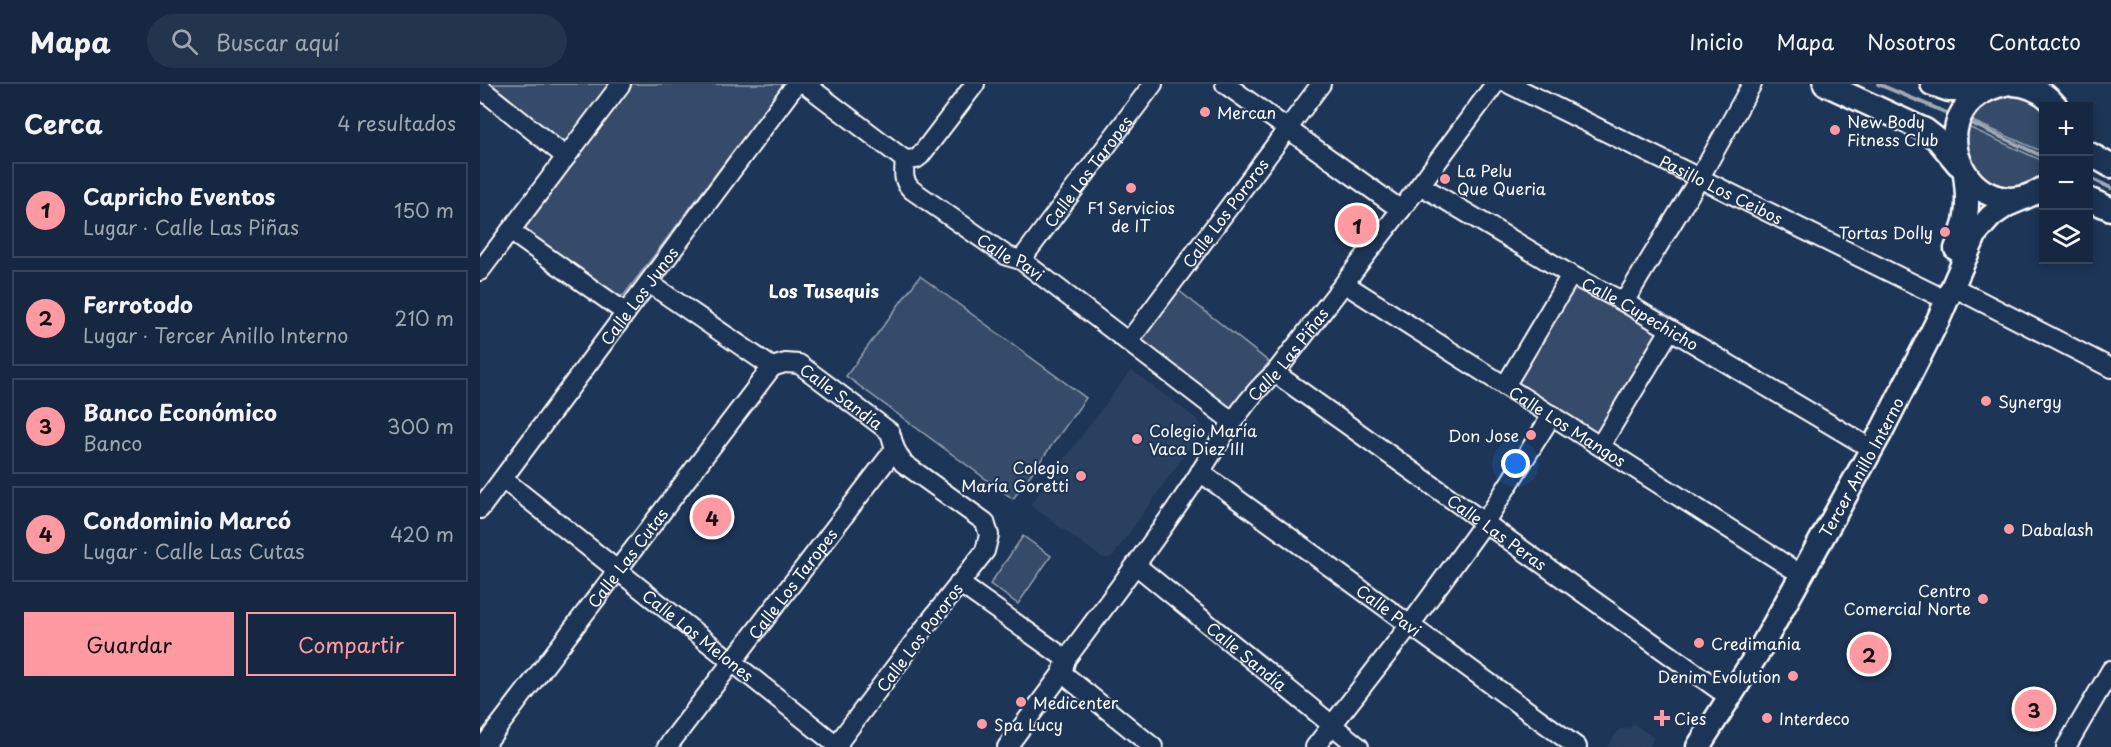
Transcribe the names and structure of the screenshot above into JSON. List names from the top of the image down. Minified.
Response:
{"streets":{"main road":["Tercer Anillo Interno"],"street":["Calle Los Taropes","Pasillo Los Ceibos","Calle Los Pororos","Calle Pavi","Calle Los Junos","Calle Cupechicho","Calle Las Piñas","Calle Sandía","Calle Los Mangos","Calle Las Peras","Calle Las Cutas","Calle Los Melones"]},"crossings":[["Calle Los Taropes","Calle Pavi"],["Calle Los Taropes","Calle Sandía"],["Calle Los Taropes","Calle Los Melones"],["Pasillo Los Ceibos","Tercer Anillo Interno"],["Calle Los Pororos","Calle Pavi"],["Calle Los Pororos","Calle Sandía"],["Calle Los Pororos","Calle Los Melones"],["Calle Pavi","Calle Las Piñas"],["Calle Los Junos","Calle Los Melones"],["Calle Cupechicho","Calle Las Piñas"],["Calle Cupechicho","Tercer Anillo Interno"],["Calle Las Piñas","Calle Sandía"],["Calle Las Piñas","Calle Los Mangos"],["Calle Las Piñas","Calle Las Peras"],["Calle Sandía","Calle Las Cutas"],["Calle Los Mangos","Tercer Anillo Interno"],["Tercer Anillo Interno","Calle Las Peras"],["Calle Las Cutas","Calle Los Melones"]],"districts":["Los Tusequis"],"places":{"other":["Mercan","New Body Fitness Club","La Pelu Que Queria","F1 Servicios de IT","Tortas Dolly","Synergy","Don Jose","Colegio María Vaca Diez III","Colegio María Goretti","Dabalash","Centro Comercial Norte","Credimania","Denim Evolution","Medicenter","Interdeco","Spa Lucy"],"health":["Cies"]},"page":{"header":"Mapa","search":"Buscar aquí","nav":["Inicio","Mapa","Nosotros","Contacto"],"heading":["Cerca","4 resultados"],"map_buttons":["+","−"],"list":[{"mark":"1","name":"Capricho Eventos","note":"Lugar · Calle Las Piñas","value":"150 m"},{"mark":"2","name":"Ferrotodo","note":"Lugar · Tercer Anillo Interno","value":"210 m"},{"mark":"3","name":"Banco Económico","note":"Banco","value":"300 m"},{"mark":"4","name":"Condominio Marcó","note":"Lugar · Calle Las Cutas","value":"420 m"}],"pins":["1","4","2","3"],"buttons":["Guardar","Compartir"]}}
